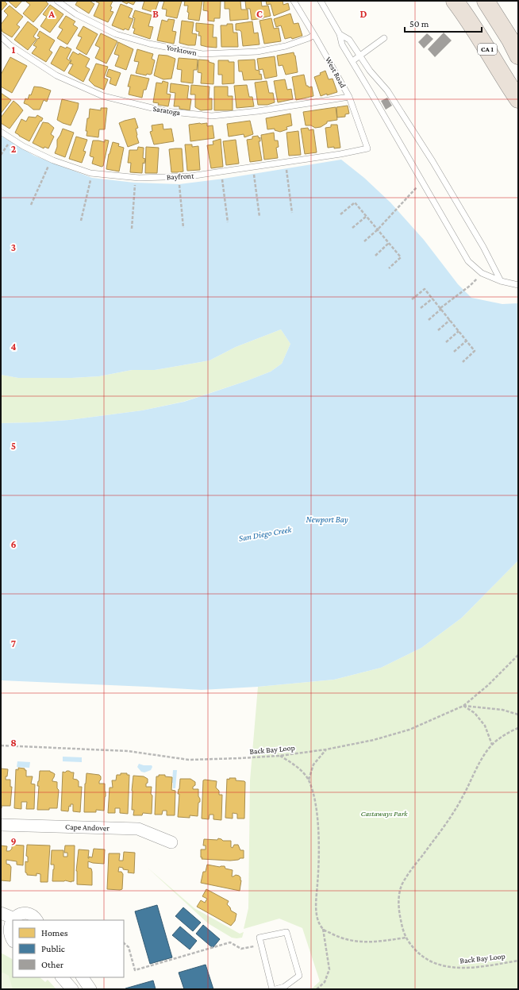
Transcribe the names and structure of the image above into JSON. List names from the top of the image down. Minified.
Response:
{"streets":{"highway":["CA 1"],"street":["Cape Andover"],"lane":["Yorktown","West Road","Saratoga","Bayfront"],"path":["Back Bay Loop"]},"crossings":[["Yorktown","West Road"],["West Road","Saratoga"],["West Road","Bayfront"]],"water":["Newport Bay","San Diego Creek"],"parks":["Castaways Park"],"legend":["Homes","Public","Other"],"scale_bar":"50 m","grid":{"columns":["A","B","C","D"],"rows":["1","2","3","4","5","6","7","8","9"]}}
